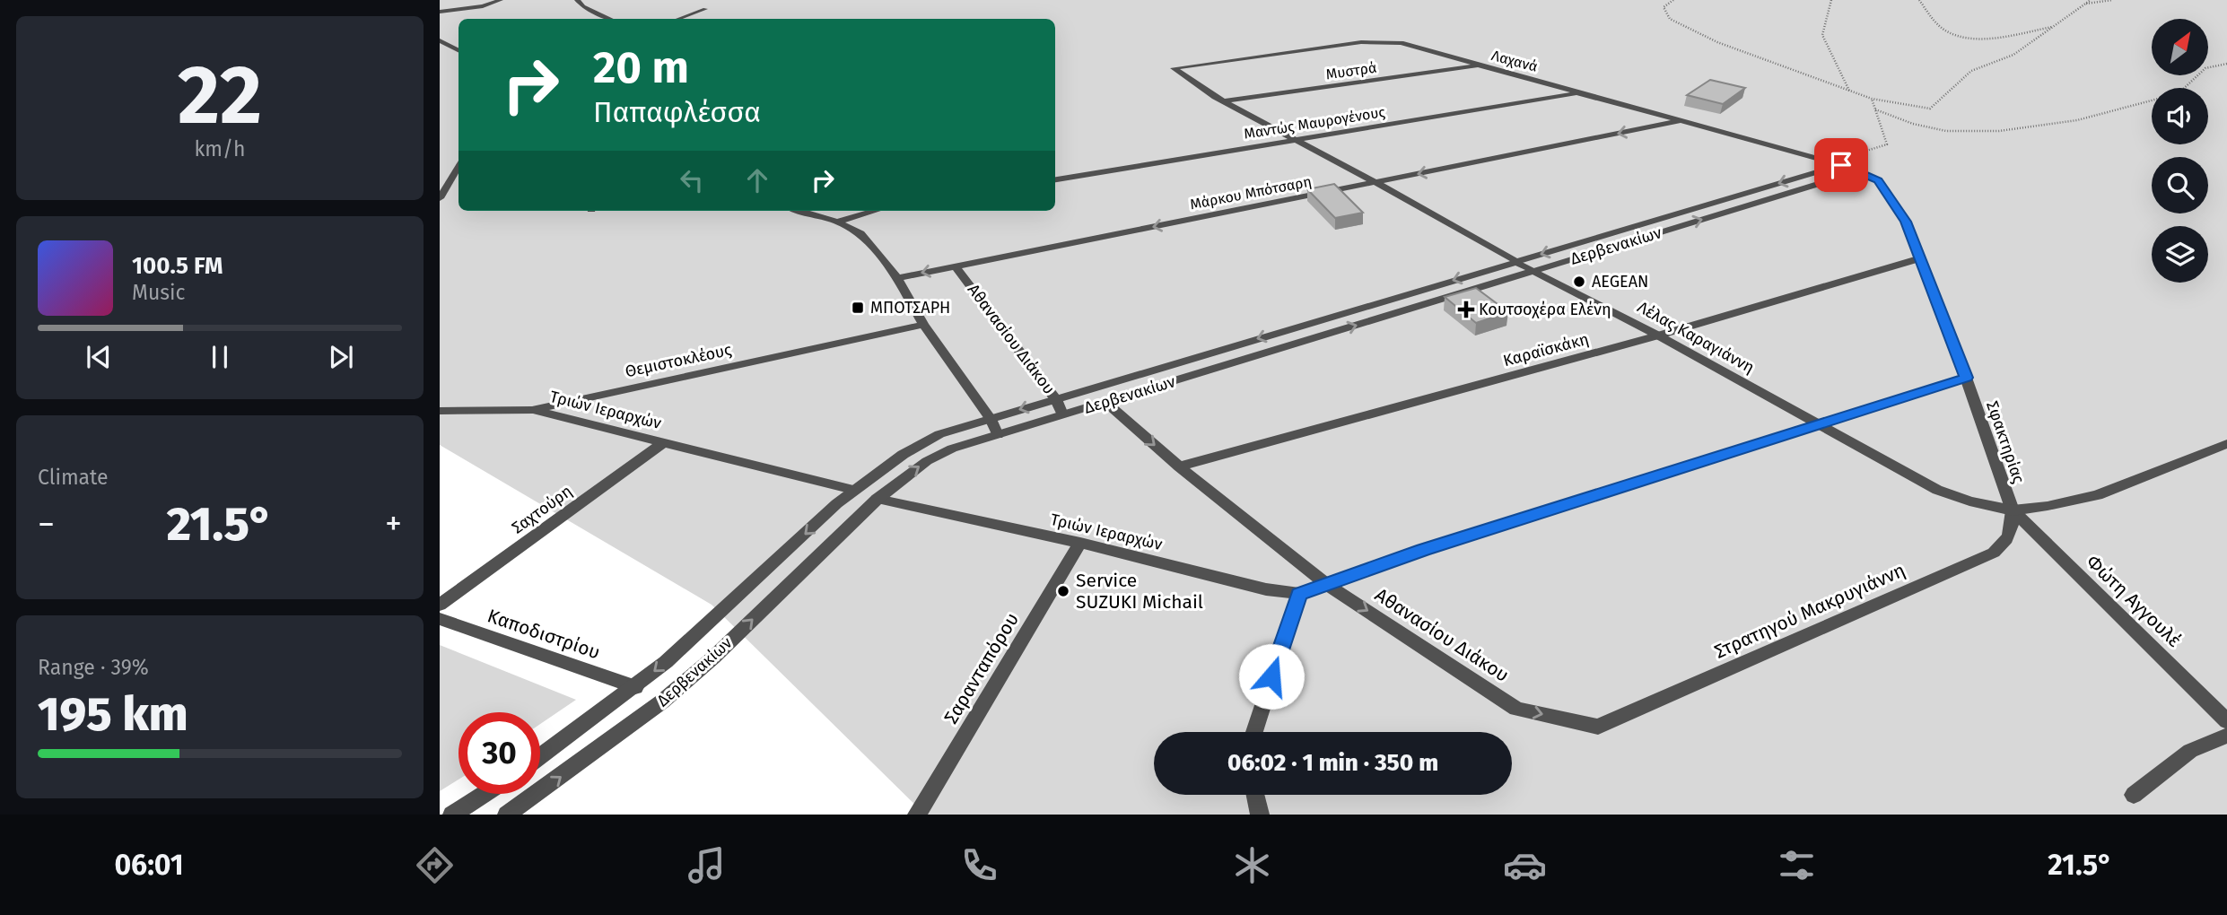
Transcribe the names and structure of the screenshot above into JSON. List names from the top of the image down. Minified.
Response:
{"streets":{"street":["Λαχανά","Μυστρά","Μαντώς Μαυρογένους","Μάρκου Μπότσαρη","Δερβενακίων","Λέλας Καραγιάννη","Αθανασίου Διάκου","Καραϊσκάκη","Θεμιστοκλέους","Τριών Ιεραρχών","Σφακτηρίας","Σαχτούρη","Φώτη Αγγουλέ","Στρατηγού Μακρυγιάννη","Καποδιστρίου","Σαρανταπόρου"]},"crossings":[["Λαχανά","Μυστρά"],["Λαχανά","Μαντώς Μαυρογένους"],["Λαχανά","Μάρκου Μπότσαρη"],["Λαχανά","Δερβενακίων"],["Λαχανά","Λέλας Καραγιάννη"],["Λαχανά","Σφακτηρίας"],["Μυστρά","Λέλας Καραγιάννη"],["Μαντώς Μαυρογένους","Λέλας Καραγιάννη"],["Μάρκου Μπότσαρη","Λέλας Καραγιάννη"],["Μάρκου Μπότσαρη","Αθανασίου Διάκου"],["Δερβενακίων","Λέλας Καραγιάννη"],["Δερβενακίων","Αθανασίου Διάκου"],["Δερβενακίων","Τριών Ιεραρχών"],["Δερβενακίων","Σφακτηρίας"],["Δερβενακίων","Καποδιστρίου"],["Λέλας Καραγιάννη","Καραϊσκάκη"],["Λέλας Καραγιάννη","Τριών Ιεραρχών"],["Λέλας Καραγιάννη","Σφακτηρίας"],["Λέλας Καραγιάννη","Φώτη Αγγουλέ"],["Λέλας Καραγιάννη","Στρατηγού Μακρυγιάννη"],["Αθανασίου Διάκου","Καραϊσκάκη"],["Αθανασίου Διάκου","Τριών Ιεραρχών"],["Αθανασίου Διάκου","Στρατηγού Μακρυγιάννη"],["Καραϊσκάκη","Σφακτηρίας"],["Θεμιστοκλέους","Τριών Ιεραρχών"],["Τριών Ιεραρχών","Σφακτηρίας"],["Τριών Ιεραρχών","Σαχτούρη"],["Τριών Ιεραρχών","Σαρανταπόρου"],["Σφακτηρίας","Φώτη Αγγουλέ"],["Σφακτηρίας","Στρατηγού Μακρυγιάννη"],["Φώτη Αγγουλέ","Στρατηγού Μακρυγιάννη"]],"one_way":["Μάρκου Μπότσαρη","Αθανασίου Διάκου"],"places":{"other":["AEGEAN","Service SUZUKI Michail"],"transit":["ΜΠΟΤΣΑΡΗ"],"health":["Κουτσοχέρα Ελένη"]},"north":"top right","page":{"tile":[["22","km/h"],"Climate",["Range · 39%","195 km"]],"turn":["20 m","Παπαφλέσσα"],"song":["100.5 FM","Music"],"heat":["−","21.5°","+"],"limit":"30","trip":"06:02 · 1 min · 350 m","tabs":["06:01","21.5°"]}}
